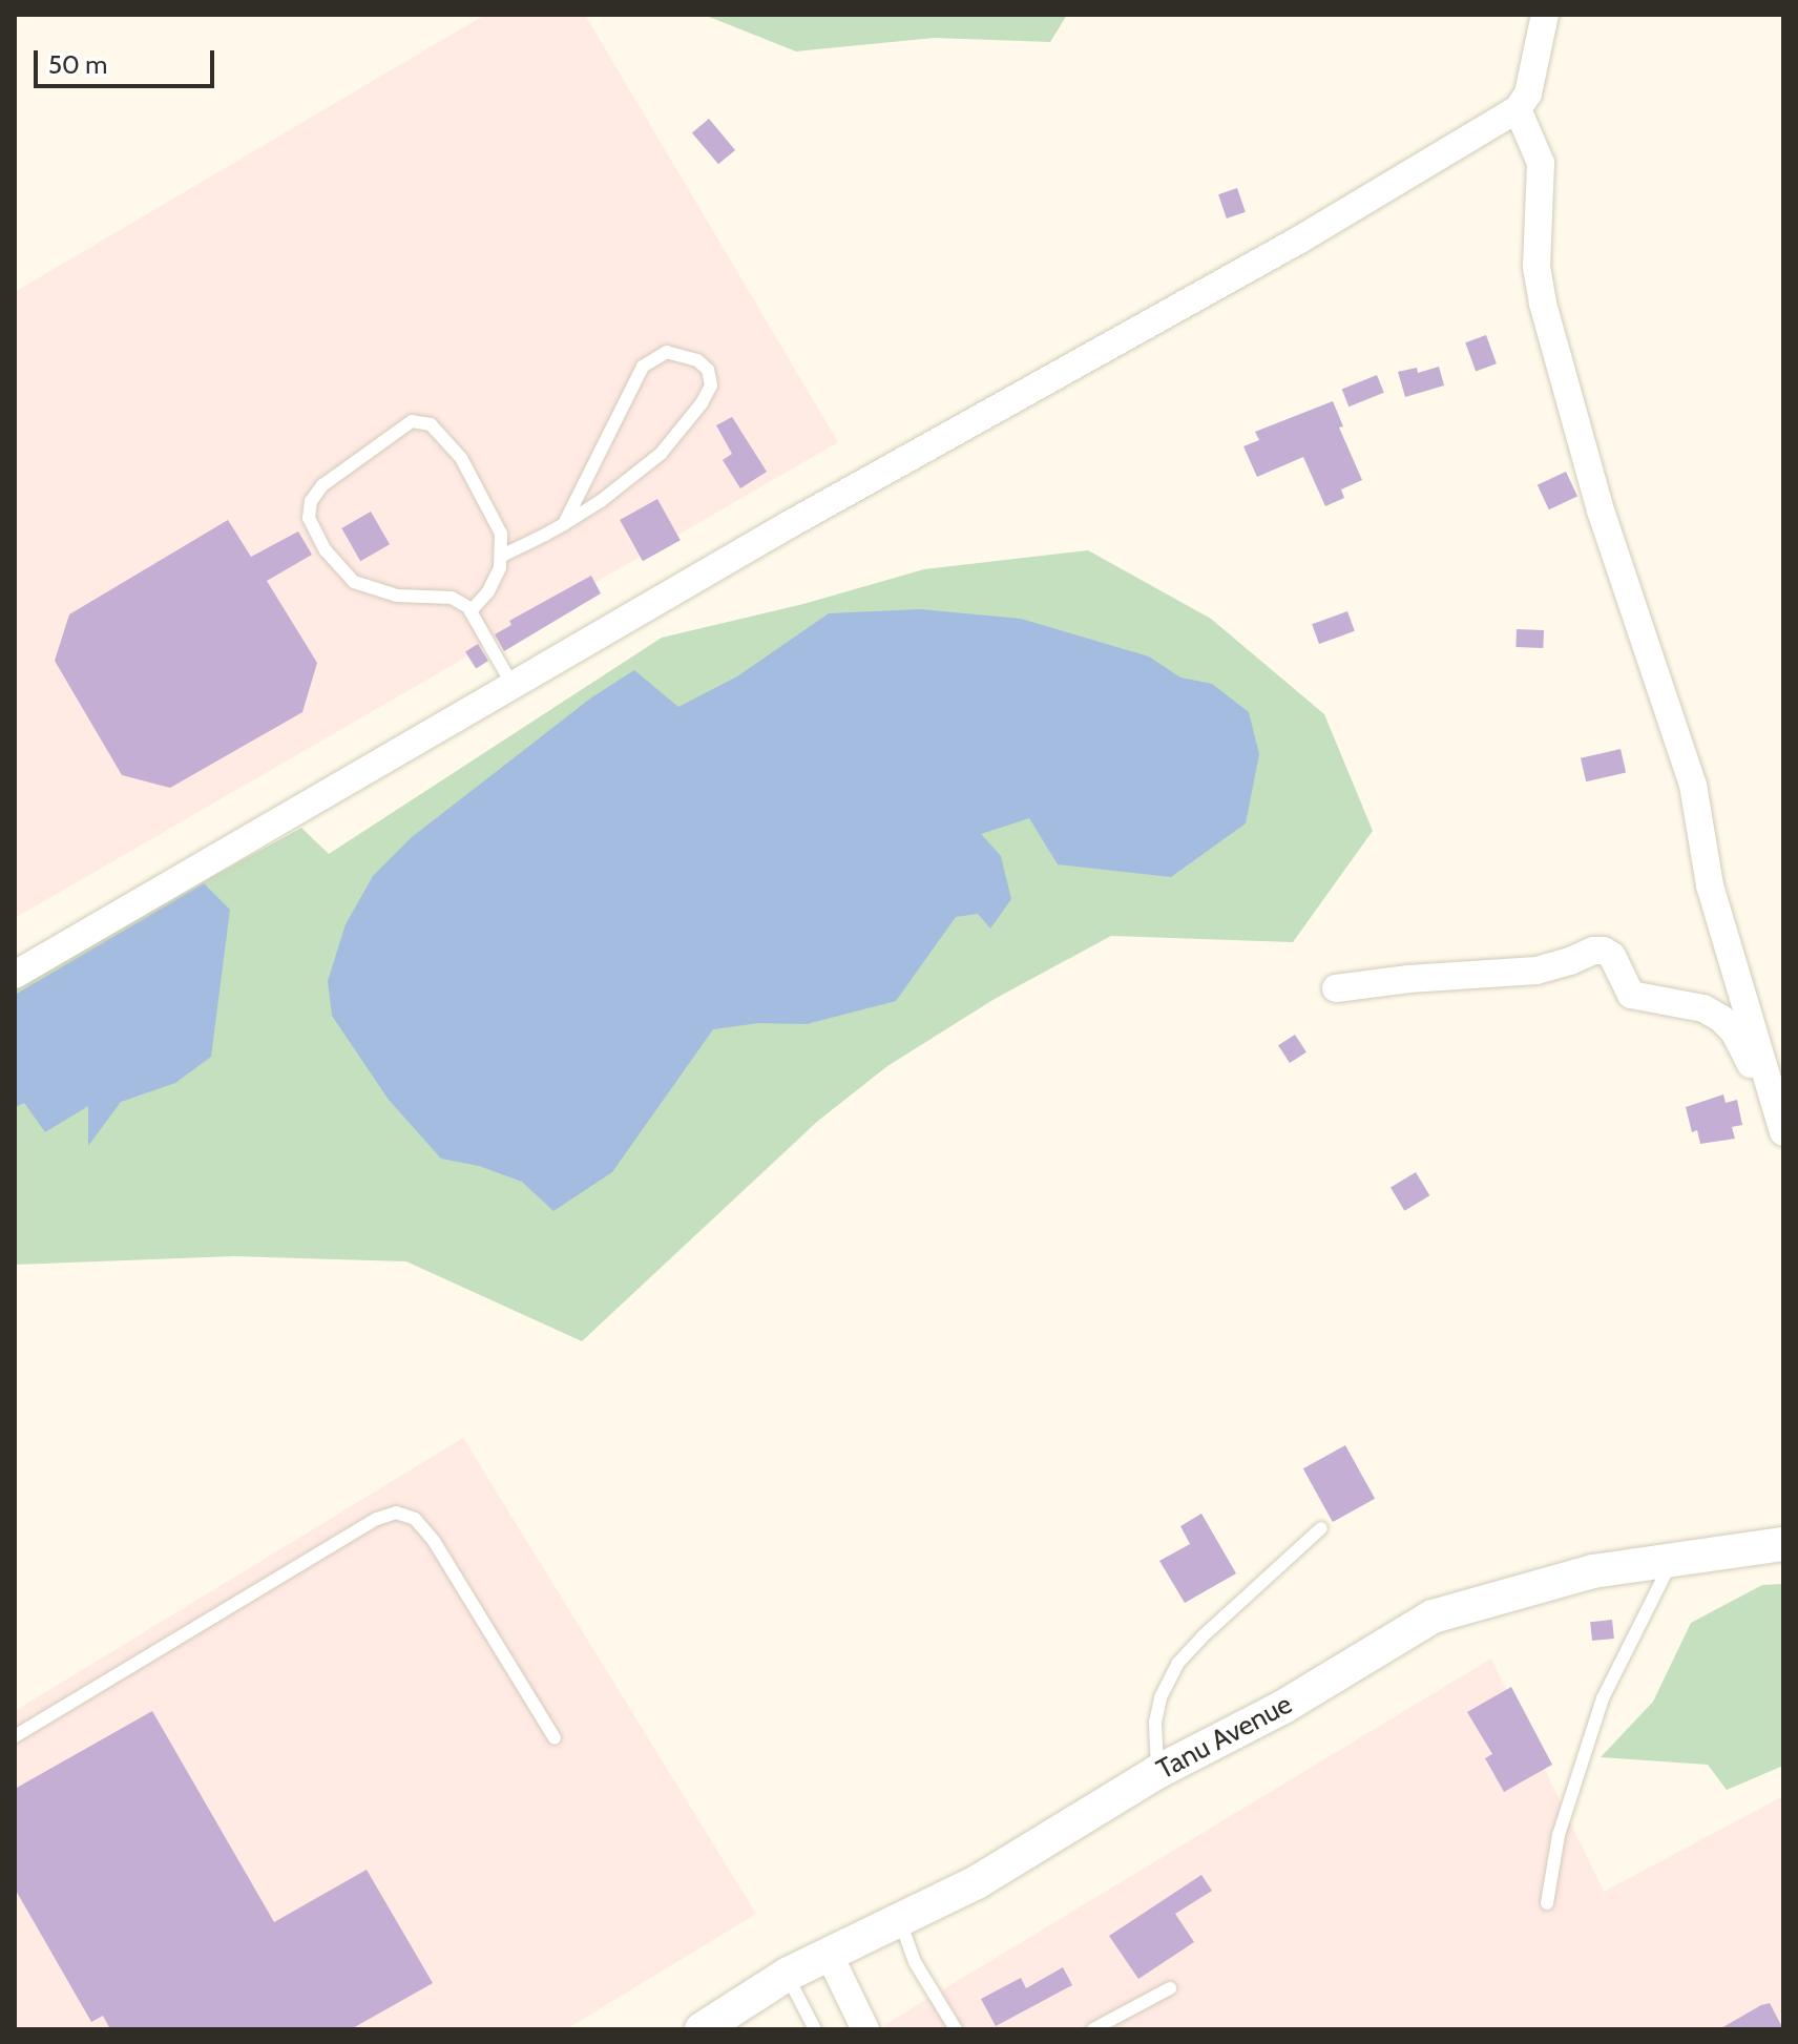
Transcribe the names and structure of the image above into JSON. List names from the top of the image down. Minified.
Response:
{"streets":{"street":["Tanu Avenue"]},"scale_bar":"50 m"}
